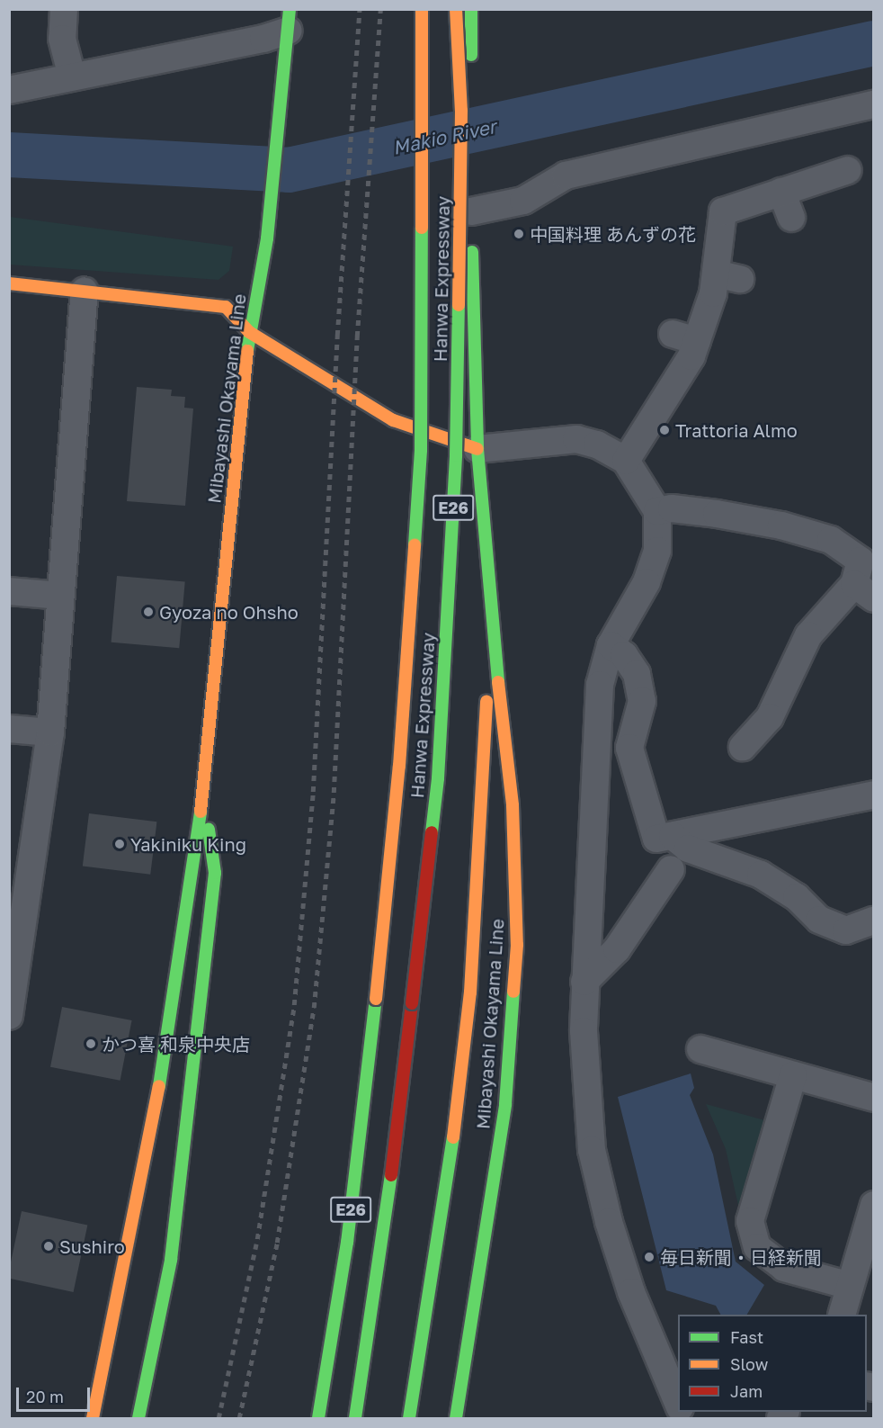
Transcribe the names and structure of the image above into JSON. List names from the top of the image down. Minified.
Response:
{"streets":{"main road":["Hanwa Expressway","Mibayashi Okayama Line","E26"]},"water":["Makio River"],"places":["中国料理 あんずの花","Trattoria Almo","Gyoza no Ohsho","Yakiniku King","かつ喜 和泉中央店","Sushiro","毎日新聞・日経新聞"],"legend":["Fast","Slow","Jam"],"scale_bar":"20 m"}
